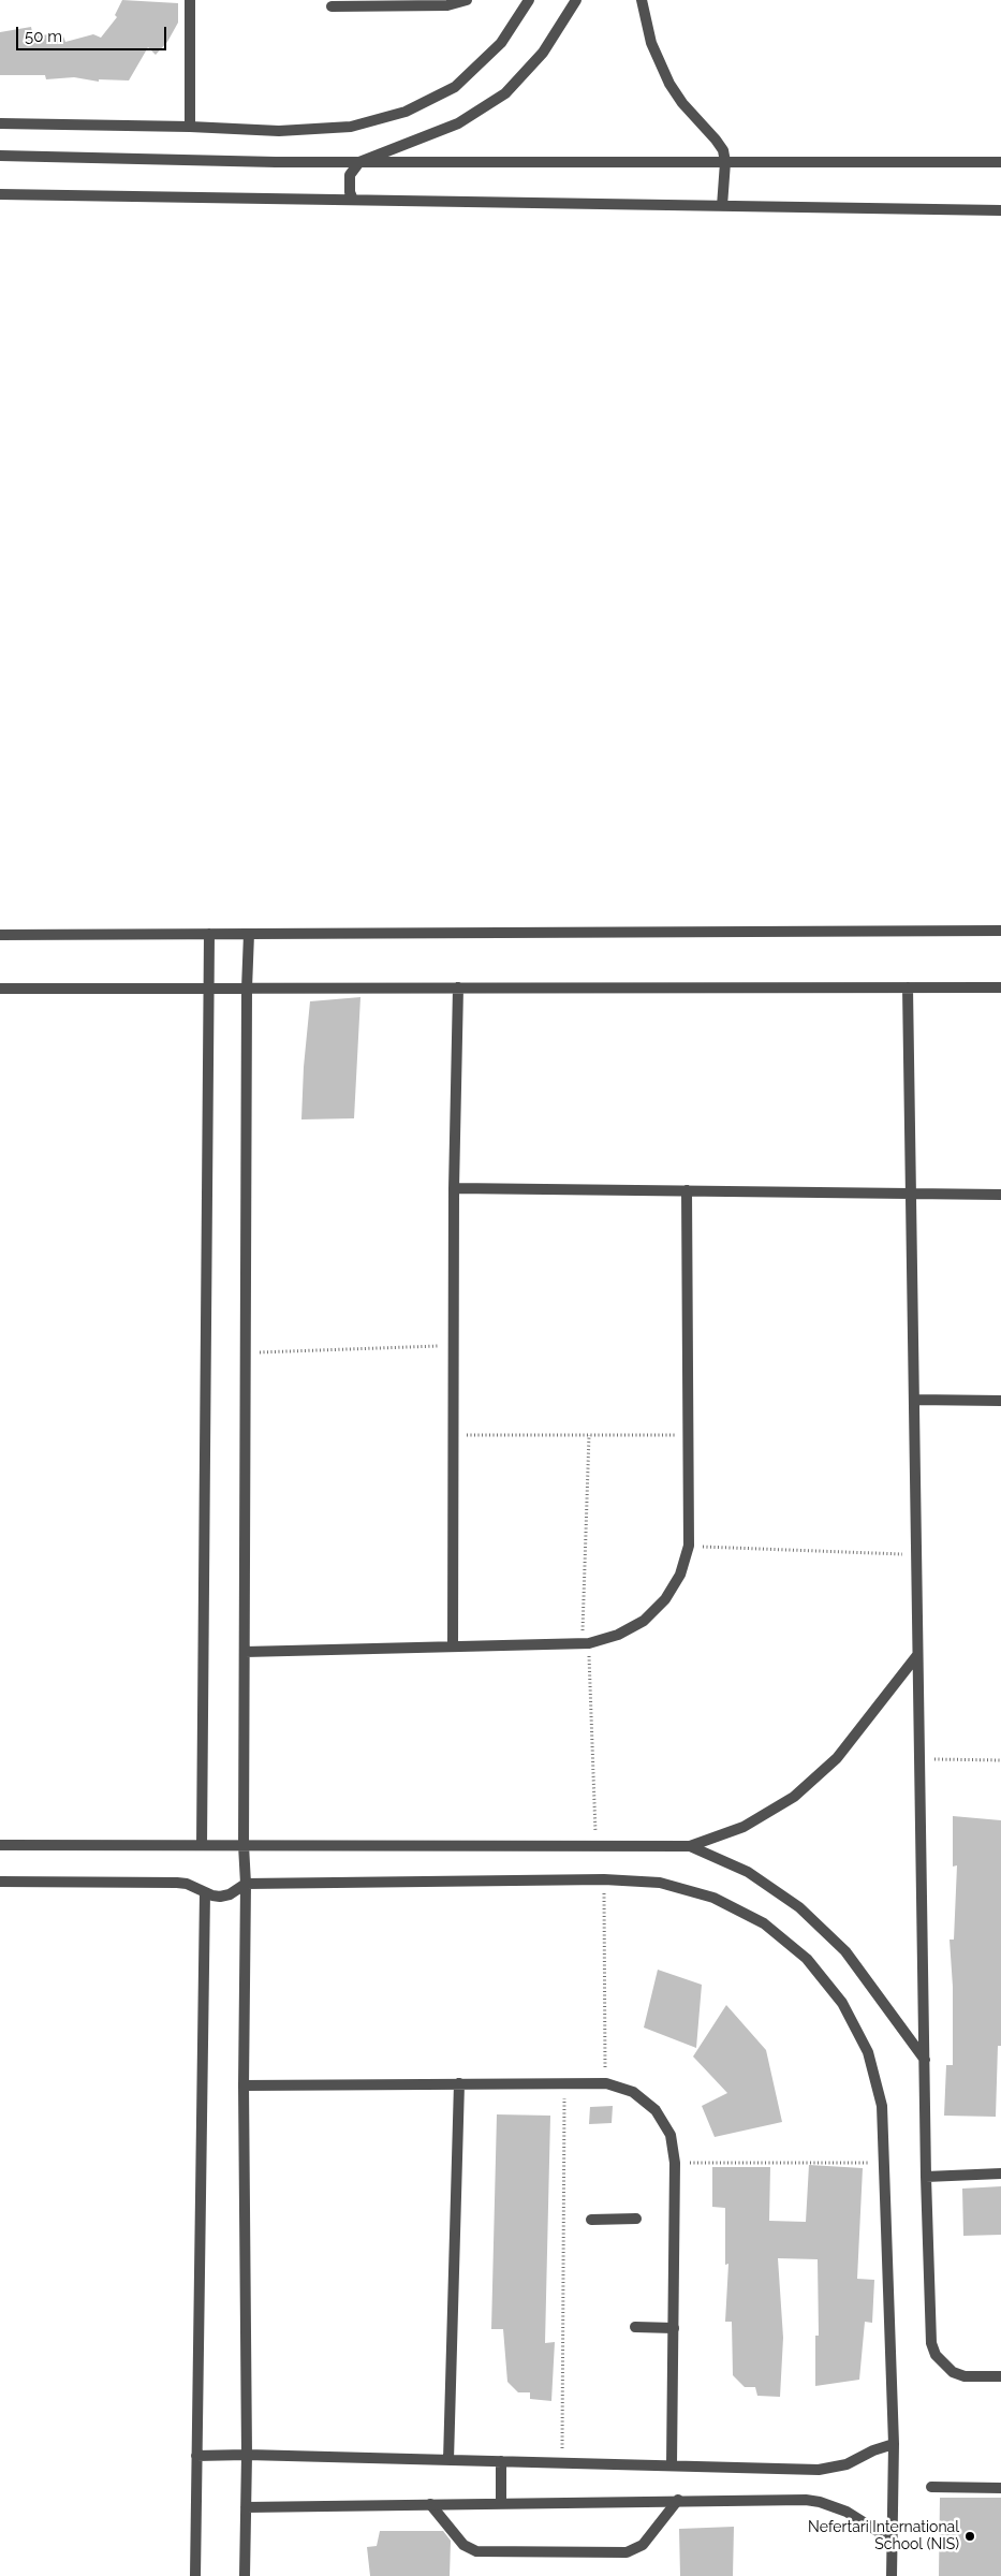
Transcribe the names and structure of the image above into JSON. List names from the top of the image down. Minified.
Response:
{"places":["Nefertari International School (NIS)"],"scale_bar":"50 m"}
